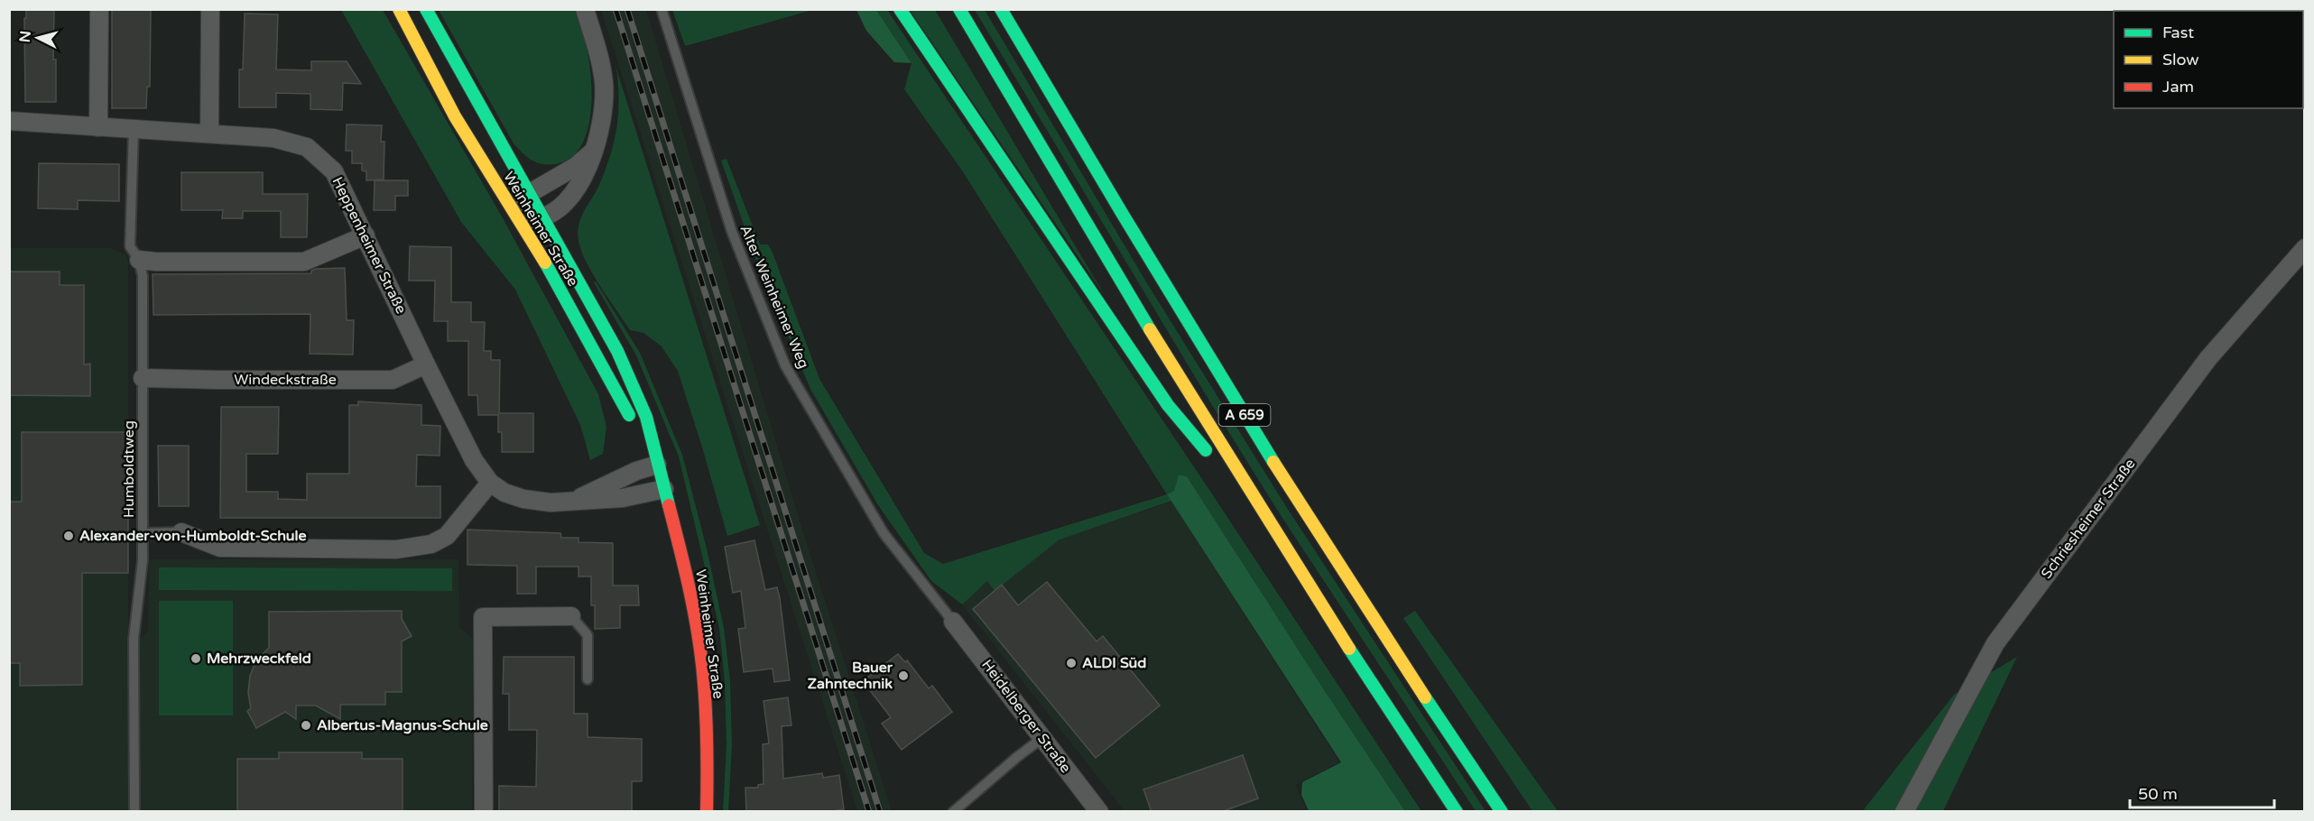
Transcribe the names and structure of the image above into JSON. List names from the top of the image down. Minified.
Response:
{"streets":{"main road":["Weinheimer Straße","A 659"],"street":["Heppenheimer Straße","Windeckstraße","Schriesheimer Straße","Heidelberger Straße"],"lane":["Alter Weinheimer Weg","Humboldtweg"]},"crossings":[["Weinheimer Straße","Heppenheimer Straße"],["Heppenheimer Straße","Windeckstraße"],["Heppenheimer Straße","Humboldtweg"],["Alter Weinheimer Weg","Heidelberger Straße"],["Windeckstraße","Humboldtweg"]],"places":["Alexander-von-Humboldt-Schule","Mehrzweckfeld","ALDI Süd","Bauer Zahntechnik","Albertus-Magnus-Schule"],"legend":["Fast","Slow","Jam"],"scale_bar":"50 m","north":"left"}
